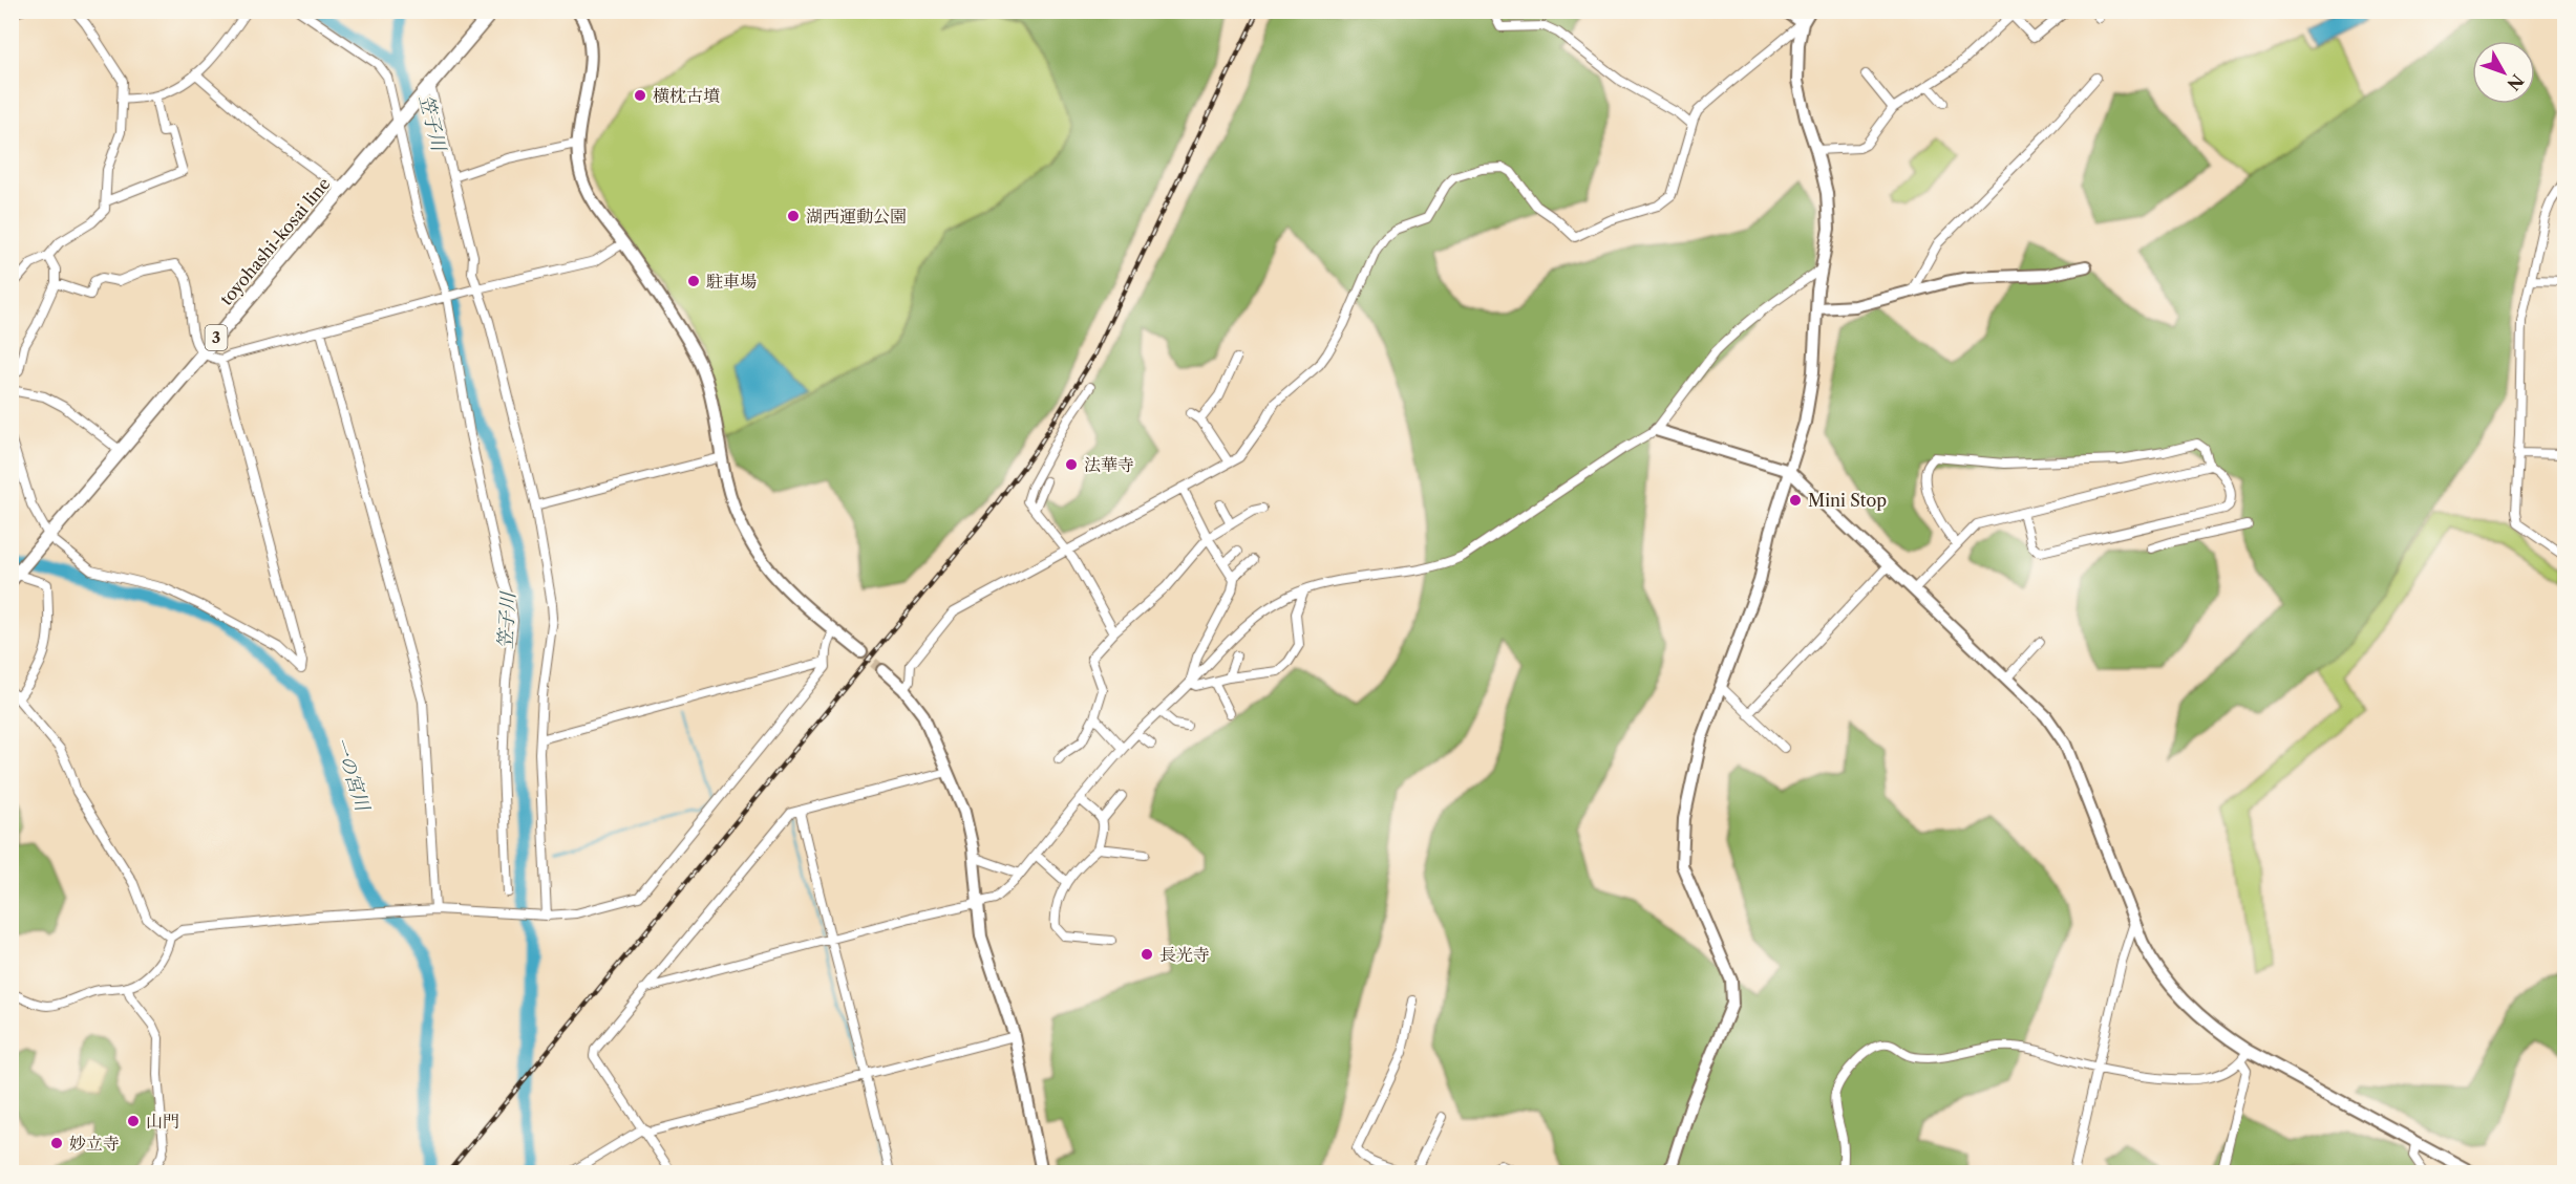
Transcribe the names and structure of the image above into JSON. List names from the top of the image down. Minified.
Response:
{"streets":{"main road":["toyohashi-kosai line","3"]},"water":["笠子川","一の宮川"],"places":["横枕古墳","湖西運動公園","駐車場","法華寺","Mini Stop","長光寺","山門","妙立寺"],"north":"bottom right"}
